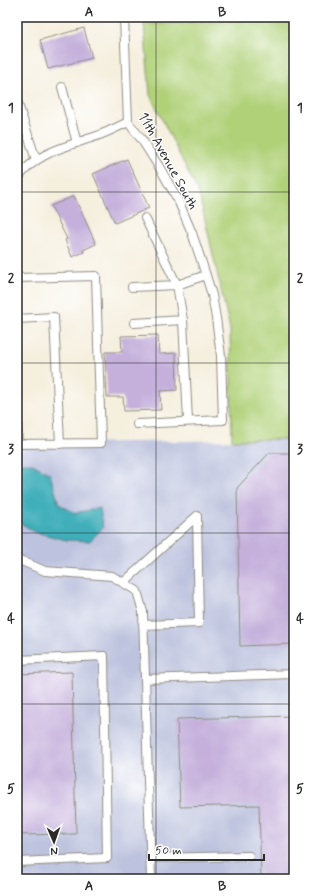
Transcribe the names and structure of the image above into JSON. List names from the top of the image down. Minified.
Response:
{"streets":{"lane":["11th Avenue South"]},"scale_bar":"50 m","north":"bottom","grid":{"columns":["A","B"],"rows":["1","2","3","4","5"]}}
